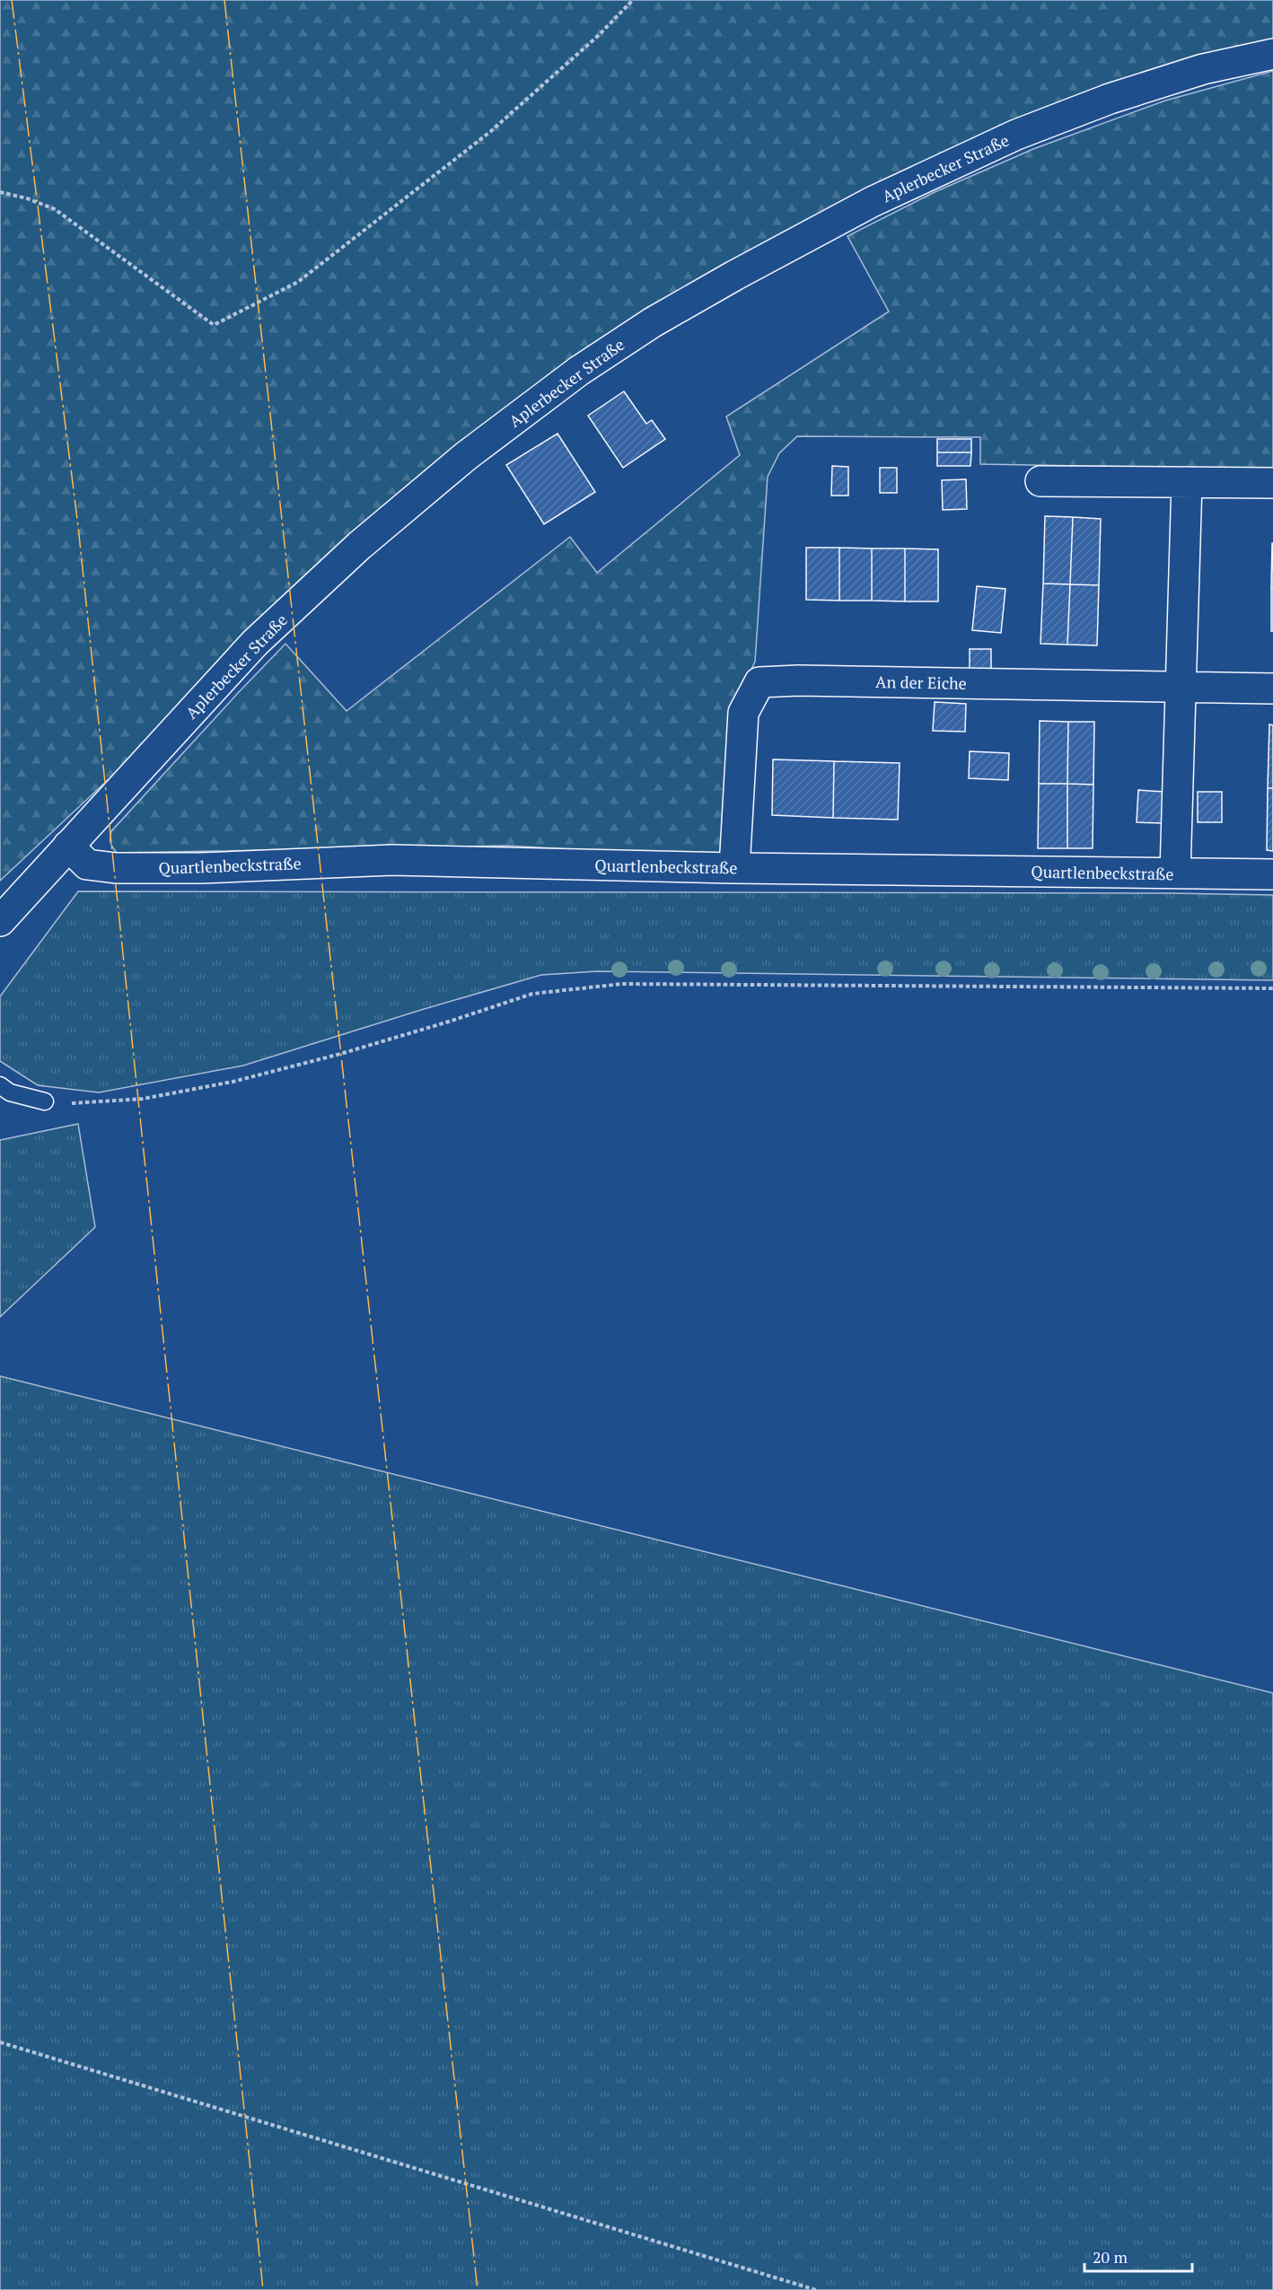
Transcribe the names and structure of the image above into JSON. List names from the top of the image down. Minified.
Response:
{"streets":{"street":["Aplerbecker Straße","An der Eiche","Quartlenbeckstraße"]},"crossings":[["Aplerbecker Straße","Quartlenbeckstraße"],["An der Eiche","Quartlenbeckstraße"]],"scale_bar":"20 m"}
